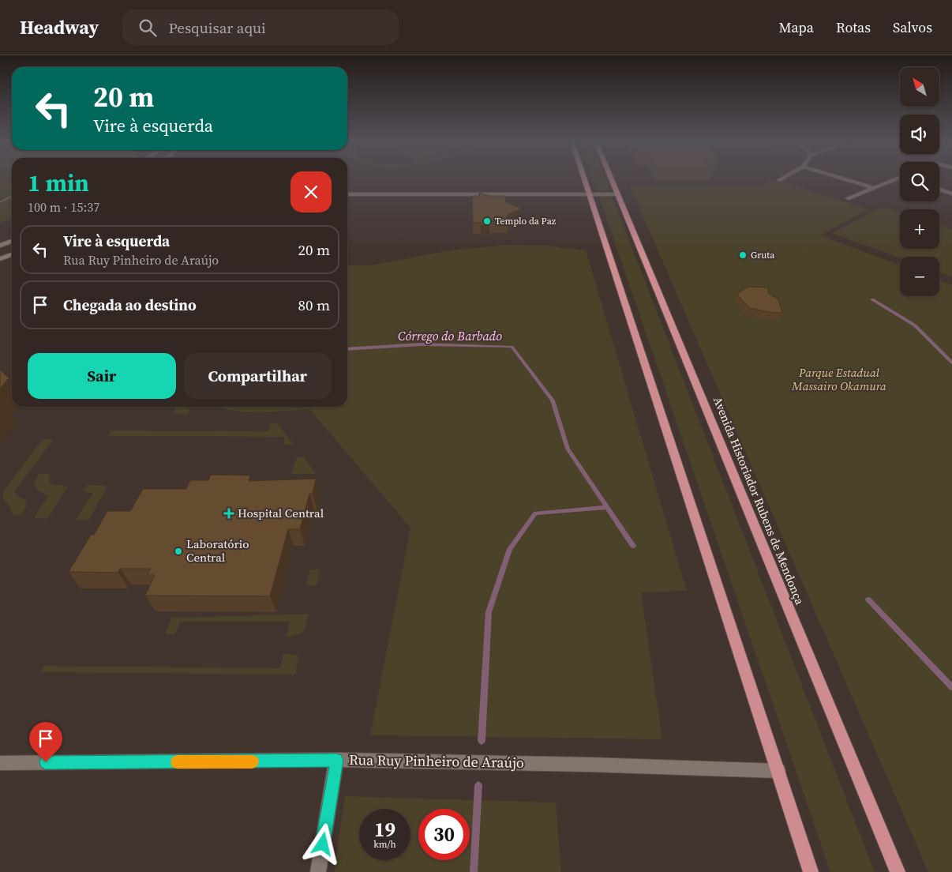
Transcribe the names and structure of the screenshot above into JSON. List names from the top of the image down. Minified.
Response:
{"streets":{"main road":["Avenida Historiador Rubens de Mendonça"],"street":["Rua Ruy Pinheiro de Araújo"]},"water":["Córrego do Barbado"],"parks":["Parque Estadual Massairo Okamura"],"places":{"other":["Templo da Paz","Gruta","Laboratório Central"],"health":["Hospital Central"]},"north":"top left","page":{"header":"Headway","search":"Pesquisar aqui","nav":["Mapa","Rotas","Salvos"],"map_buttons":["+","−"],"turn":["20 m","Vire à esquerda"],"heading":["1 min","100 m · 15:37"],"list":[{"name":"Vire à esquerda","note":"Rua Ruy Pinheiro de Araújo","value":"20 m"},{"name":"Chegada ao destino","value":"80 m"}],"buttons":["Sair","Compartilhar"],"speed":"19 km/h","limit":"30"}}
